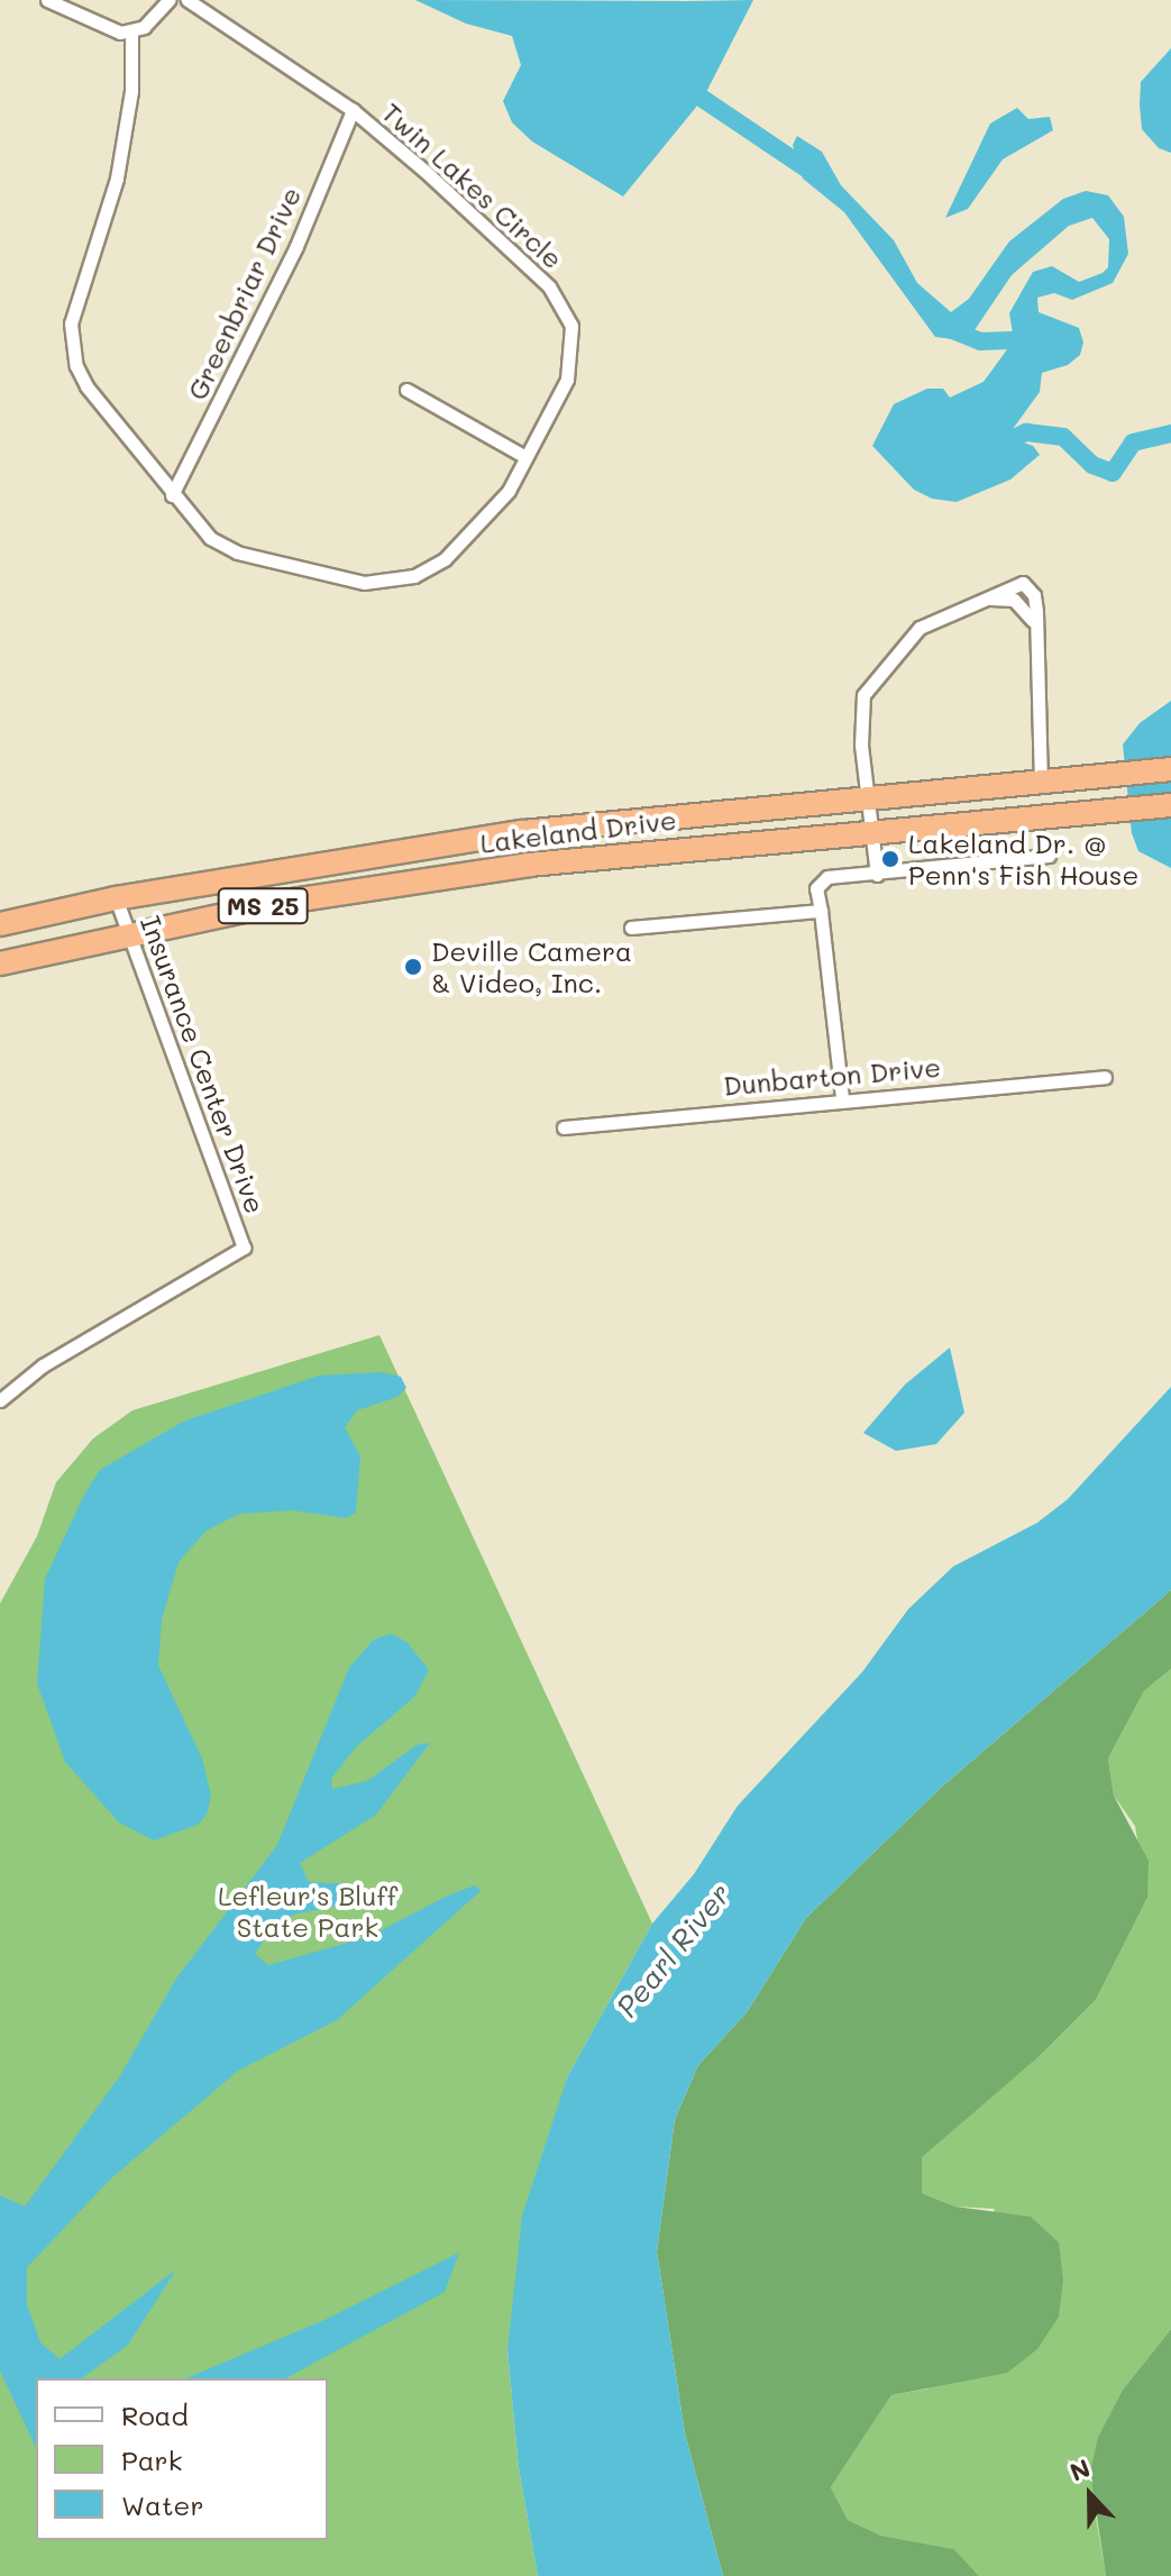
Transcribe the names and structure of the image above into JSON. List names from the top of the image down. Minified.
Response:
{"streets":{"highway":["Lakeland Drive","MS 25"],"street":["Twin Lakes Circle","Greenbriar Drive","Insurance Center Drive","Dunbarton Drive"]},"crossings":[["Twin Lakes Circle","Greenbriar Drive"],["Lakeland Drive","Insurance Center Drive"]],"water":["Pearl River"],"parks":["Lefleur's Bluff State Park"],"places":["Lakeland Dr. @ Penn's Fish House","Deville Camera & Video, Inc."],"legend":["Road","Park","Water"],"north":"top"}
